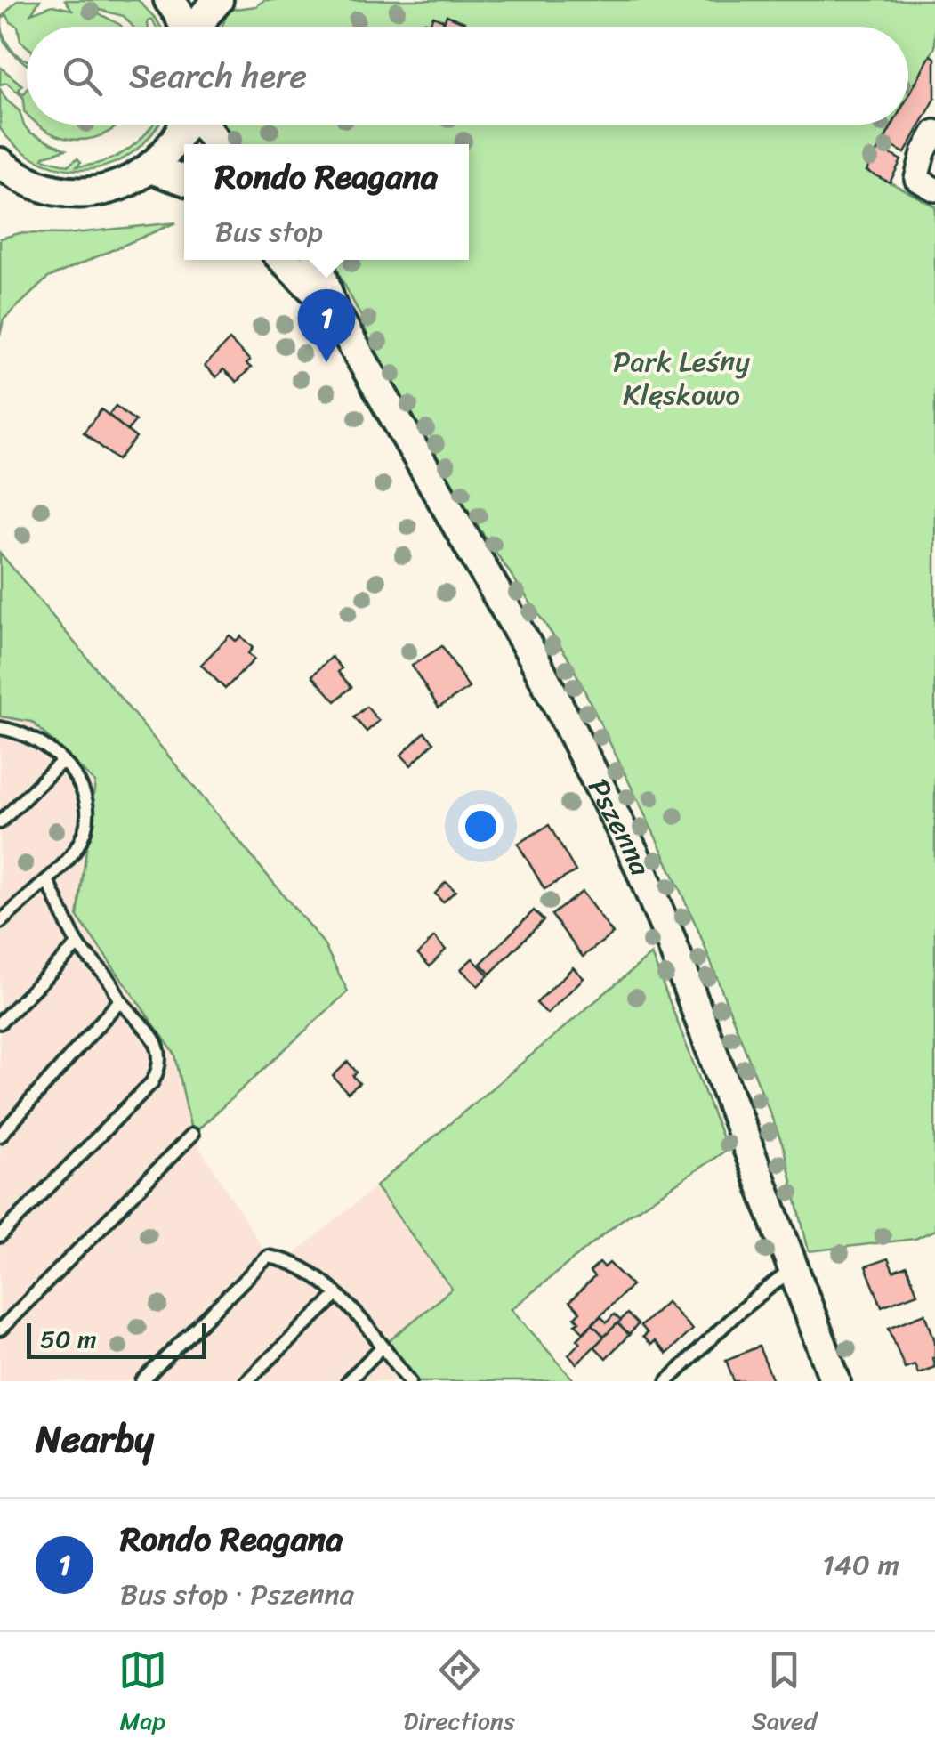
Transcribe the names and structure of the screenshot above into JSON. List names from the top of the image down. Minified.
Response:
{"streets":{"street":["Pszenna"]},"parks":["Park Leśny Klęskowo"],"scale_bar":"50 m","page":{"search":"Search here","popup":["Rondo Reagana","Bus stop"],"pins":"1","scale":"50 m","heading":"Nearby","list":[{"mark":"1","name":"Rondo Reagana","note":"Bus stop · Pszenna","value":"140 m"}],"nav":["Map","Directions","Saved"]}}
